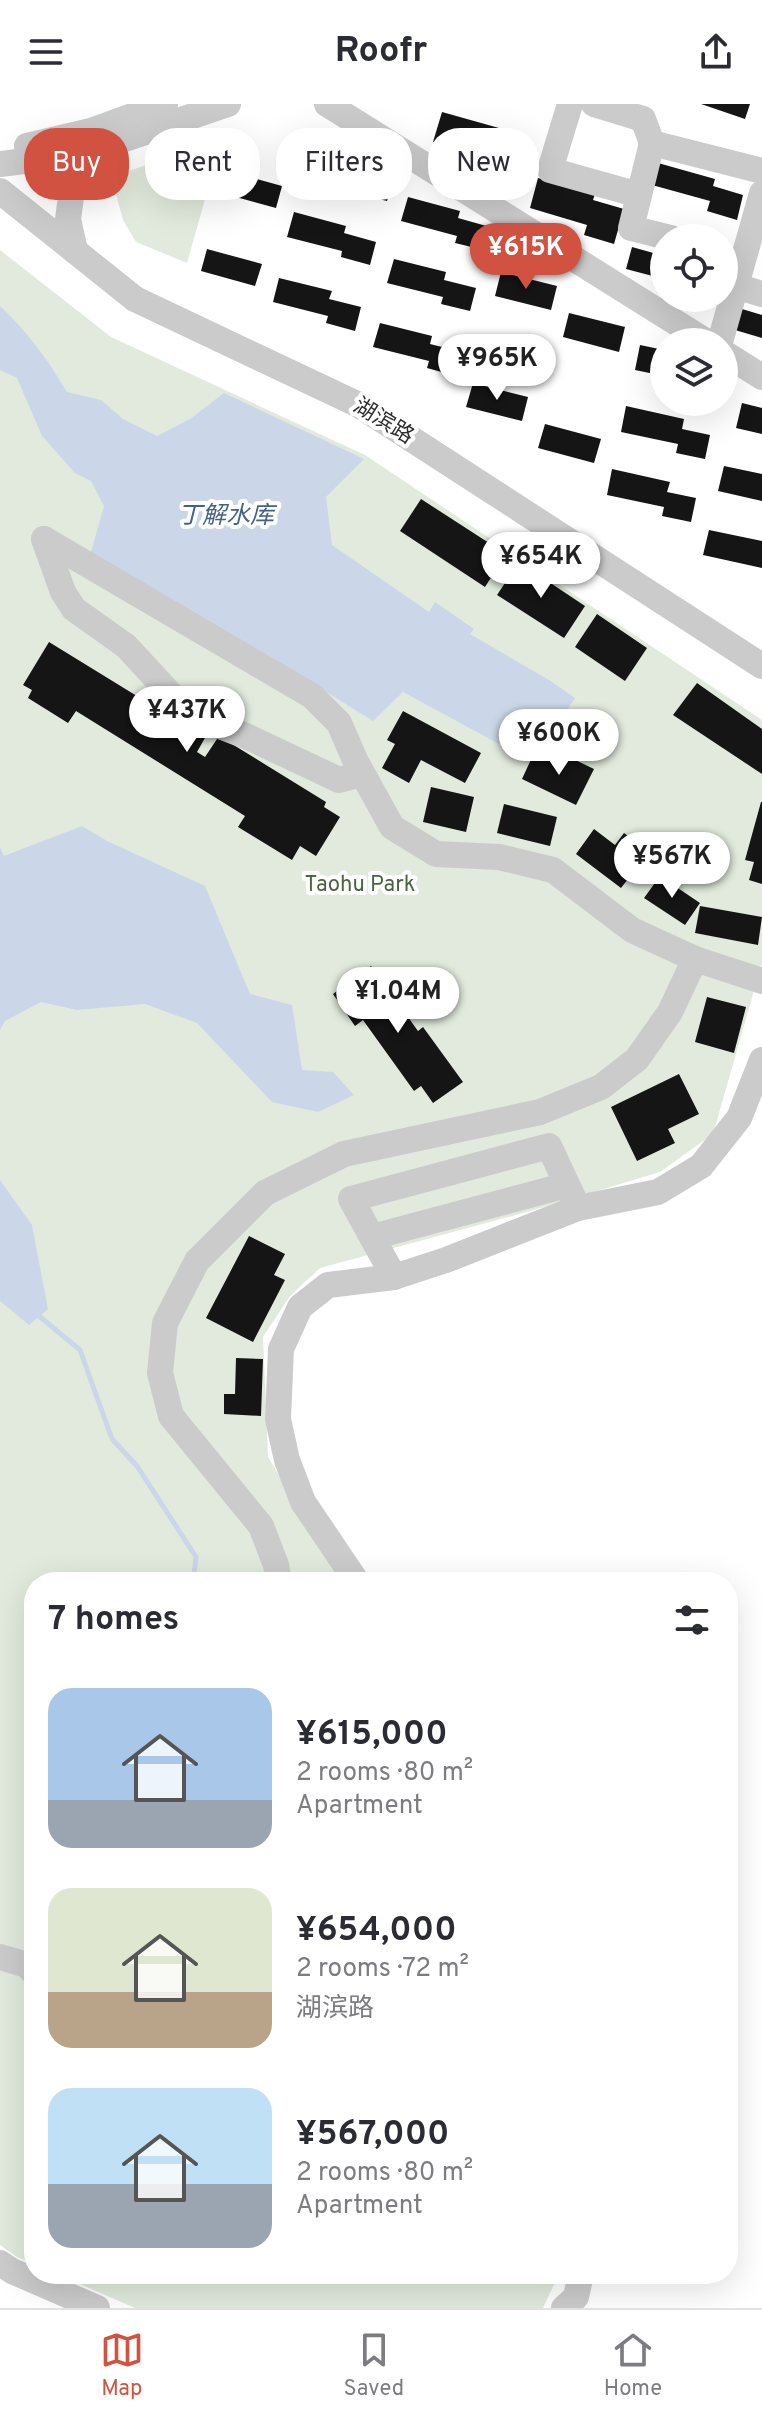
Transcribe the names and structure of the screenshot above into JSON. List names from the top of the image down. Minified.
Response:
{"streets":{"street":["湖滨路"]},"water":["丁解水库"],"parks":["Taohu Park"],"page":{"header":"Roofr","chip":["Buy","Rent","Filters","New"],"price":["¥615K","¥965K","¥654K","¥437K","¥600K","¥567K","¥1.04M"],"heading":"7 homes","list":[{"name":"¥615,000","note":"2 rooms · 80 m² · Apartment"},{"name":"¥654,000","note":"2 rooms · 72 m² · 湖滨路"},{"name":"¥567,000","note":"2 rooms · 80 m² · Apartment"}],"tabs":["Map","Saved","Home"]}}
